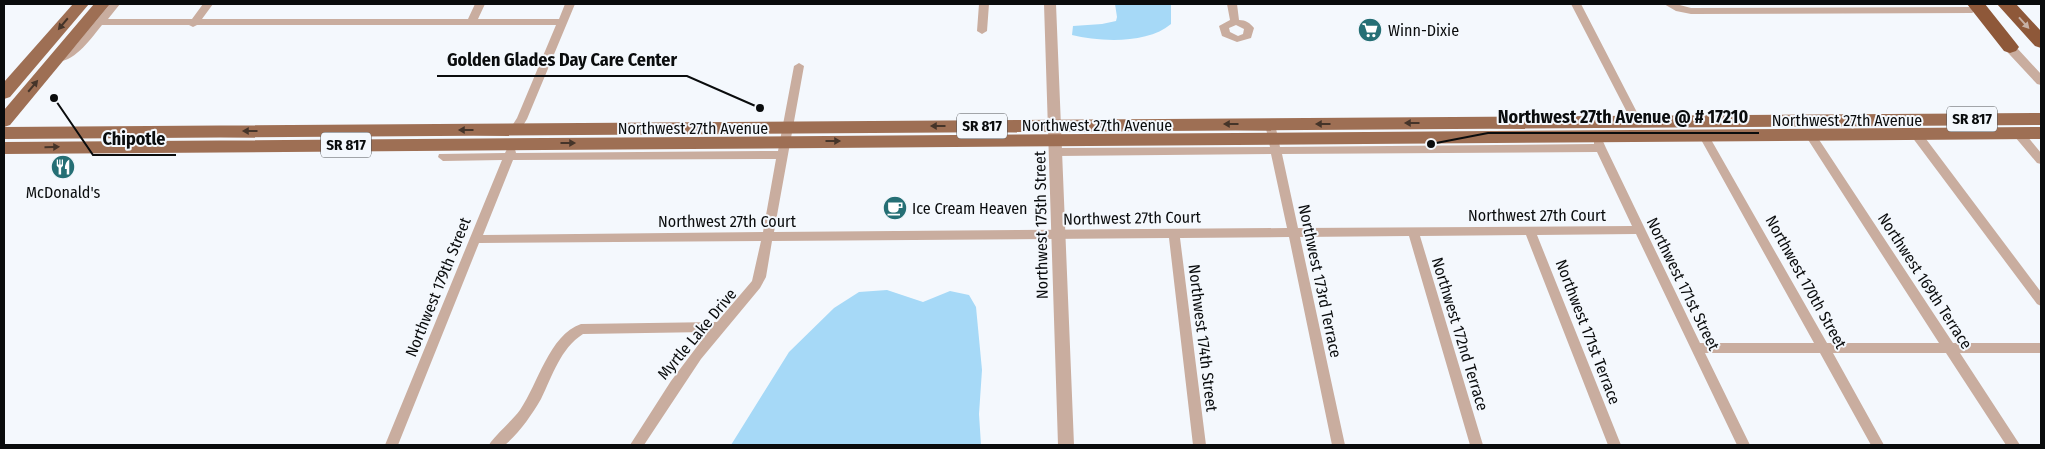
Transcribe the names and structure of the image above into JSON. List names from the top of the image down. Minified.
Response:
{"streets":{"main road":["SR 817","Northwest 27th Avenue"],"street":["Northwest 27th Court","Northwest 175th Street","Northwest 173rd Terrace","Northwest 169th Terrace","Northwest 170th Street","Northwest 171st Street","Northwest 179th Street","Northwest 171st Terrace","Myrtle Lake Drive","Northwest 172nd Terrace","Northwest 174th Street"]},"crossings":[["Northwest 27th Avenue","Northwest 175th Street"],["Northwest 27th Avenue","Northwest 173rd Terrace"],["Northwest 27th Avenue","Northwest 169th Terrace"],["Northwest 27th Avenue","Northwest 170th Street"],["Northwest 27th Avenue","Northwest 171st Street"],["Northwest 27th Avenue","Northwest 179th Street"],["Northwest 27th Avenue","Myrtle Lake Drive"],["Northwest 27th Court","Northwest 175th Street"],["Northwest 27th Court","Northwest 173rd Terrace"],["Northwest 27th Court","Northwest 171st Street"],["Northwest 27th Court","Northwest 179th Street"],["Northwest 27th Court","Northwest 171st Terrace"],["Northwest 27th Court","Myrtle Lake Drive"],["Northwest 27th Court","Northwest 172nd Terrace"],["Northwest 27th Court","Northwest 174th Street"]],"places":{"supermarket":["Winn-Dixie"],"other":["Chipotle","Golden Glades Day Care Center","Northwest 27th Avenue @ # 17210"],"restaurant":["McDonald's"],"cafe":["Ice Cream Heaven"]}}
